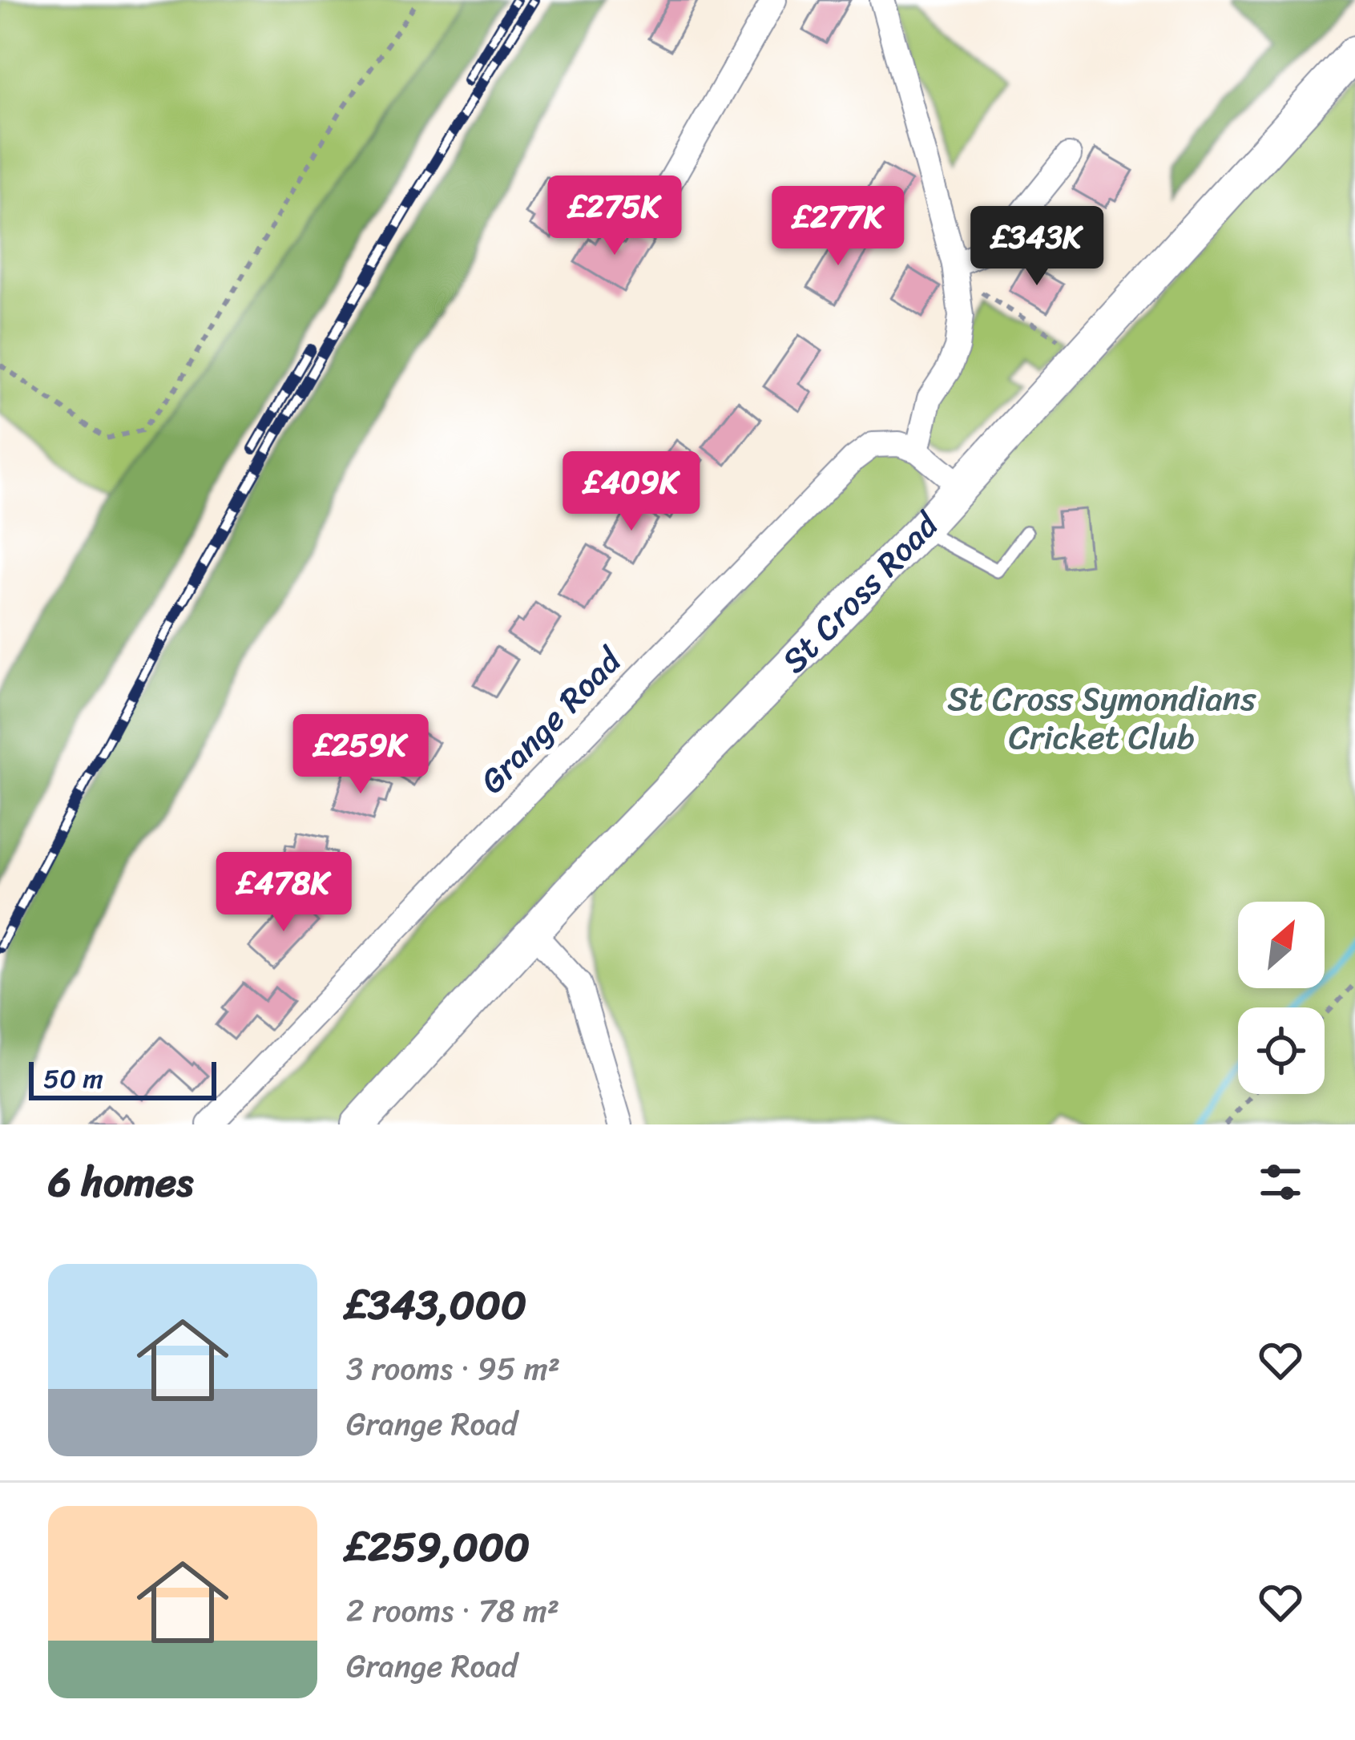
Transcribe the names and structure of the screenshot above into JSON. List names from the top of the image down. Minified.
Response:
{"streets":{"main road":["St Cross Road"],"street":["Grange Road"]},"parks":["St Cross Symondians Cricket Club"],"scale_bar":"50 m","north":"top right","page":{"price":["£275K","£277K","£343K","£409K","£259K","£478K"],"scale":"50 m","heading":"6 homes","list":[{"name":"£343,000","note":"3 rooms · 95 m² · Grange Road"},{"name":"£259,000","note":"2 rooms · 78 m² · Grange Road"}]}}
